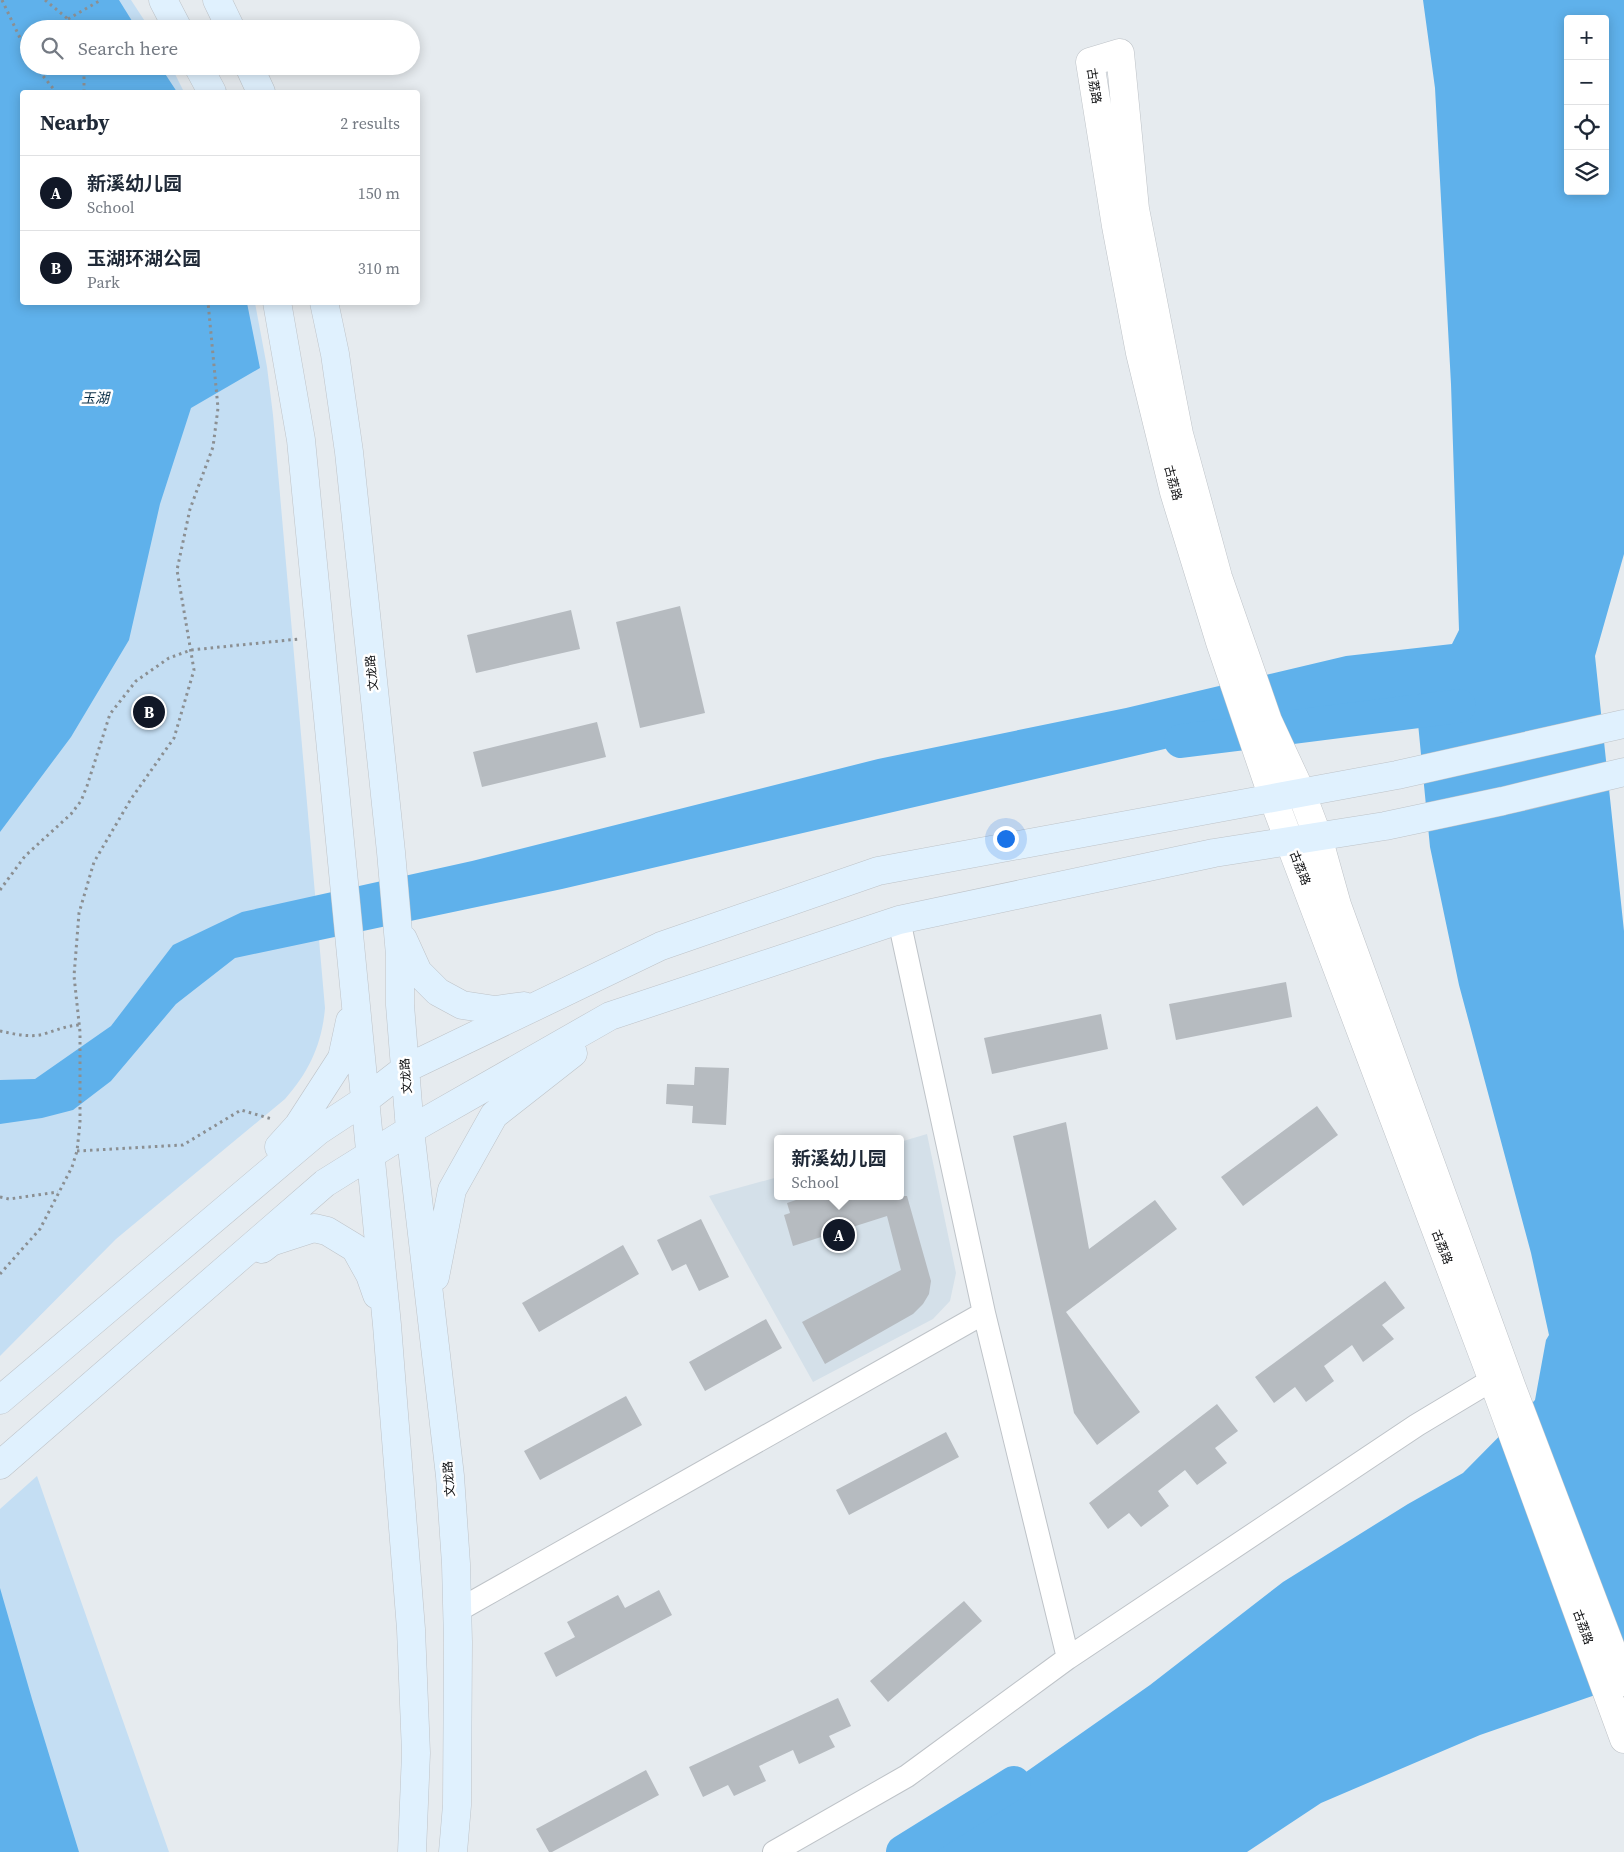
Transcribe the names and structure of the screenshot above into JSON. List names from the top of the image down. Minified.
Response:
{"streets":{"main road":["文龙路"],"street":["古荔路"]},"water":["玉湖"],"page":{"map_buttons":["+","−"],"search":"Search here","heading":["Nearby","2 results"],"list":[{"mark":"A","name":"新溪幼儿园","note":"School","value":"150 m"},{"mark":"B","name":"玉湖环湖公园","note":"Park","value":"310 m"}],"pins":["B","A"],"popup":["新溪幼儿园","School"]}}
